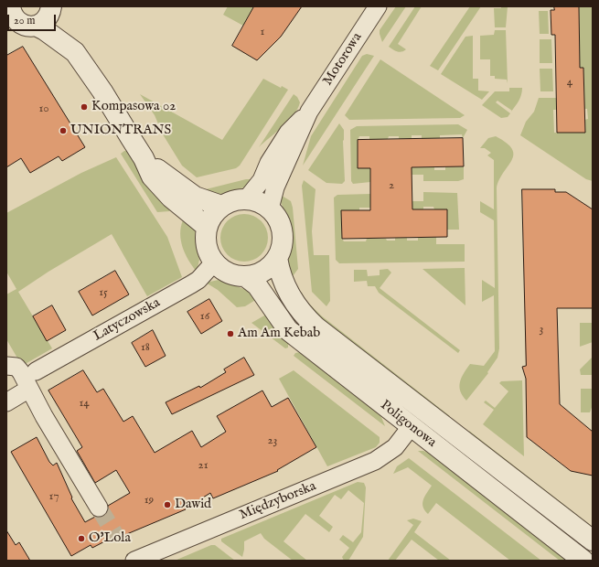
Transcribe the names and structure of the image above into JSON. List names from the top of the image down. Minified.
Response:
{"streets":{"street":["Motorowa","Latyczowska","Poligonowa","Międzyborska"]},"crossings":[["Motorowa","Latyczowska"],["Motorowa","Poligonowa"],["Latyczowska","Poligonowa"],["Poligonowa","Międzyborska"]],"places":["Kompasowa 02","UNIONTRANS","Am Am Kebab","Dawid","O'Lola"],"house_numbers":["1","4","10","2","15","16","3","18","14","23","21","17","19"],"scale_bar":"20 m"}
